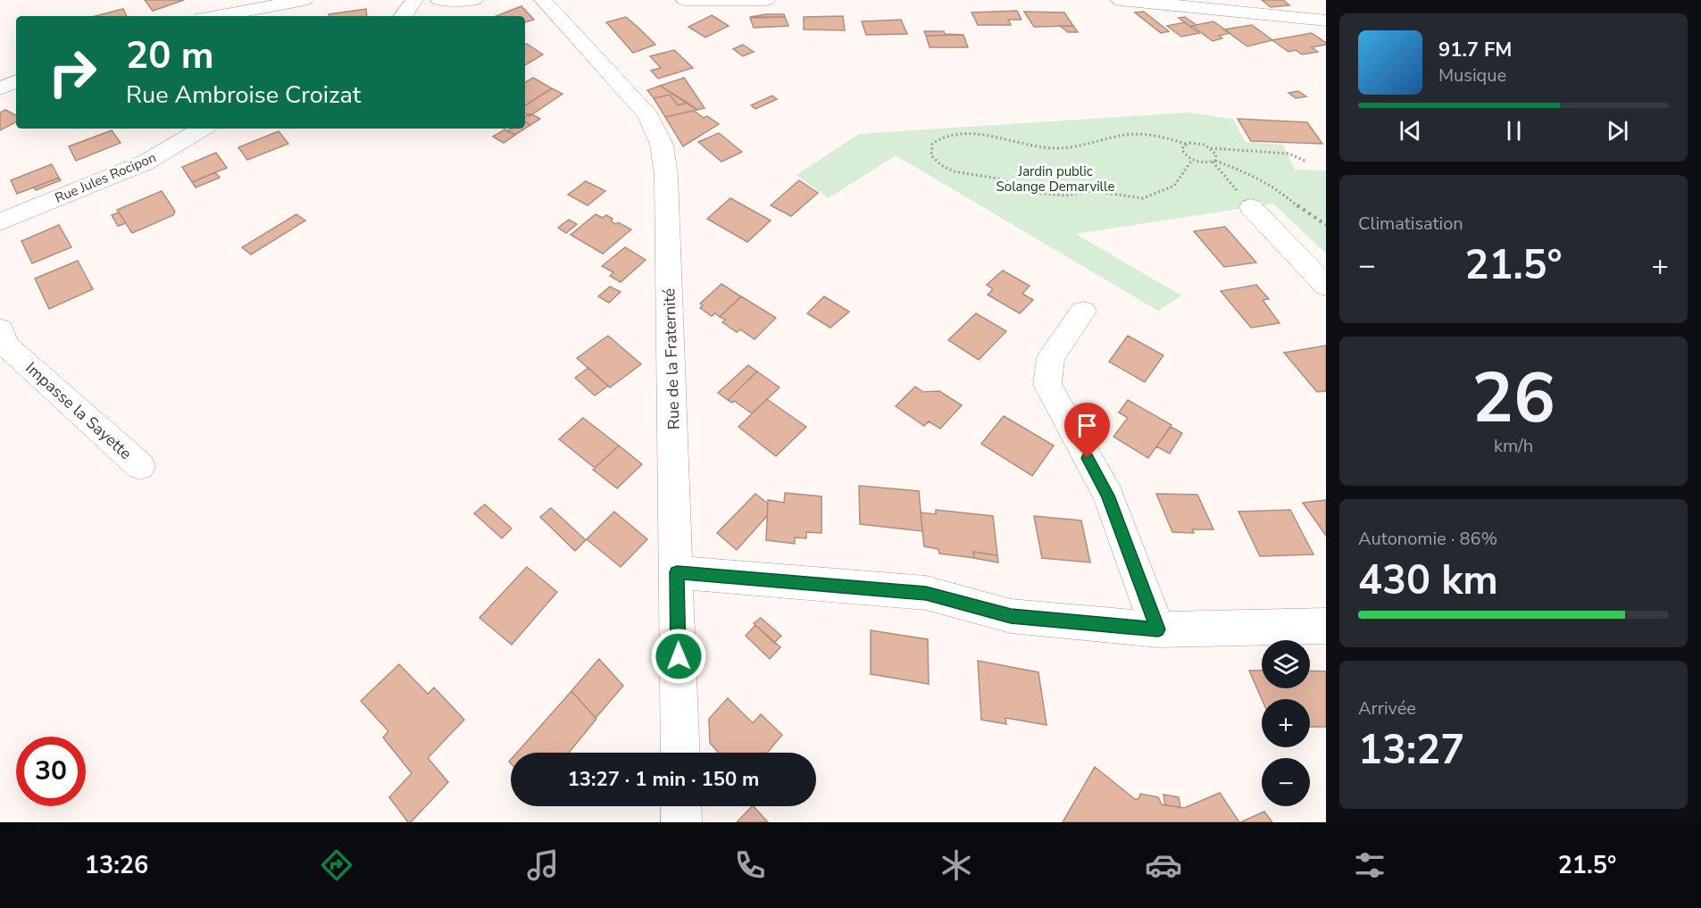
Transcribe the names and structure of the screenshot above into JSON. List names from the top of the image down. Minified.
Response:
{"streets":{"street":["Rue Jules Rocipon","Rue de la Fraternité","Impasse la Sayette"]},"parks":["Jardin public Solange Demarville"],"page":{"turn":["20 m","Rue Ambroise Croizat"],"song":["91.7 FM","Musique"],"tile":["Climatisation",["26","km/h"],["Autonomie · 86%","430 km"],["Arrivée","13:27"]],"heat":["−","21.5°","+"],"map_buttons":["+","−"],"limit":"30","trip":"13:27 · 1 min · 150 m","tabs":["13:26","21.5°"]}}
